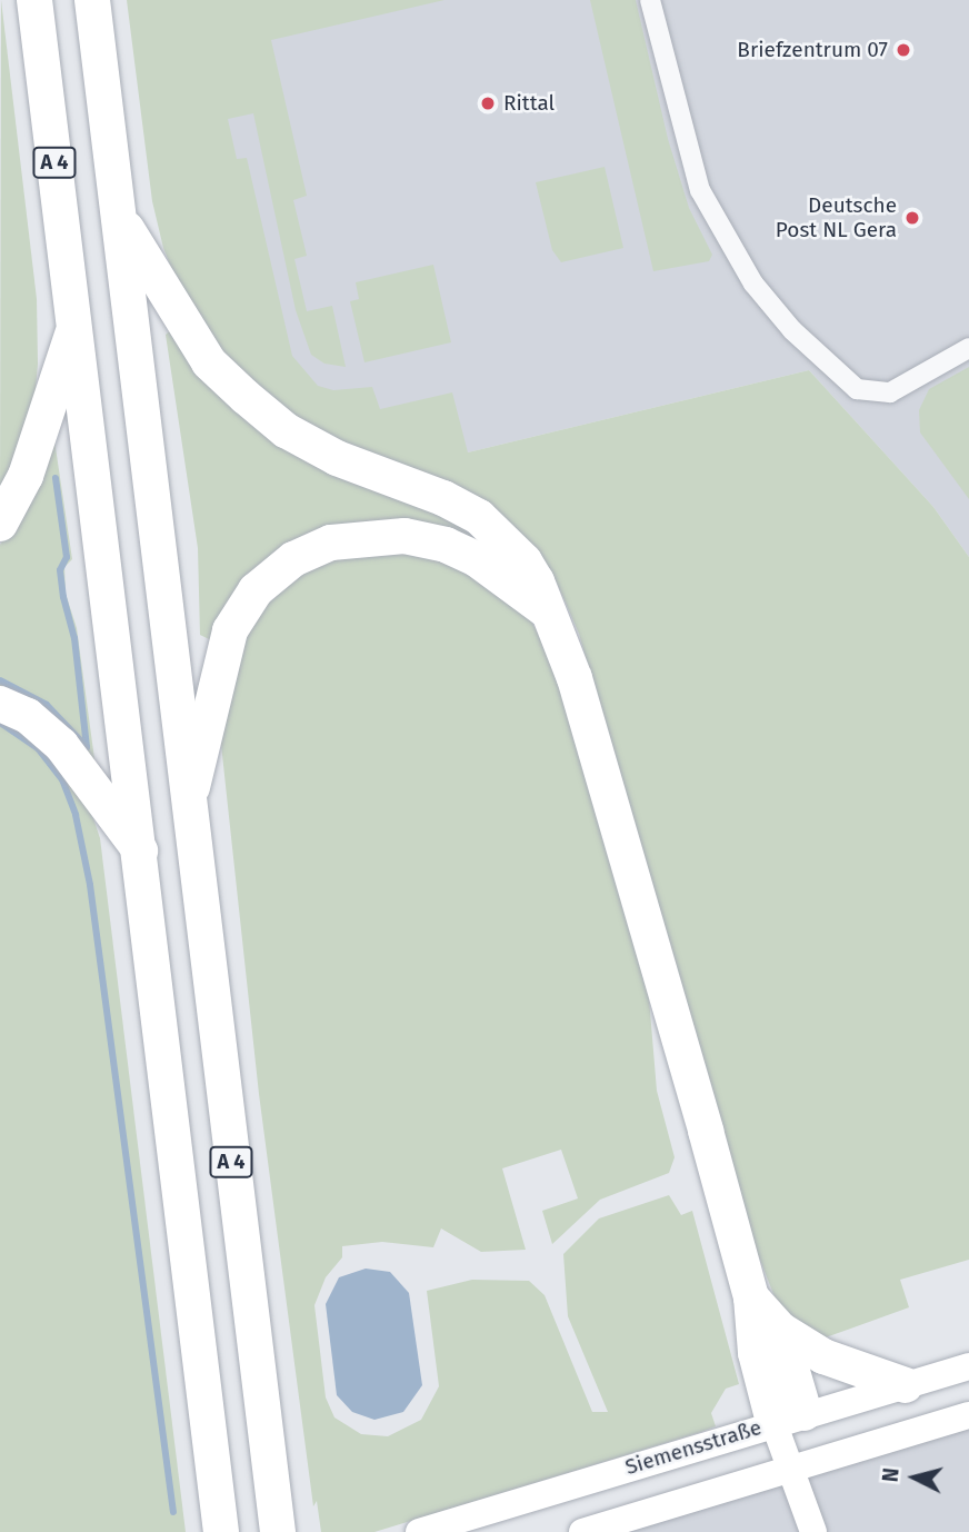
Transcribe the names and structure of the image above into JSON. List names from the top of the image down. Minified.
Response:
{"streets":{"highway":["A 4"],"main road":["Siemensstraße"]},"places":["Briefzentrum 07","Rittal","Deutsche Post NL Gera"],"north":"left"}
